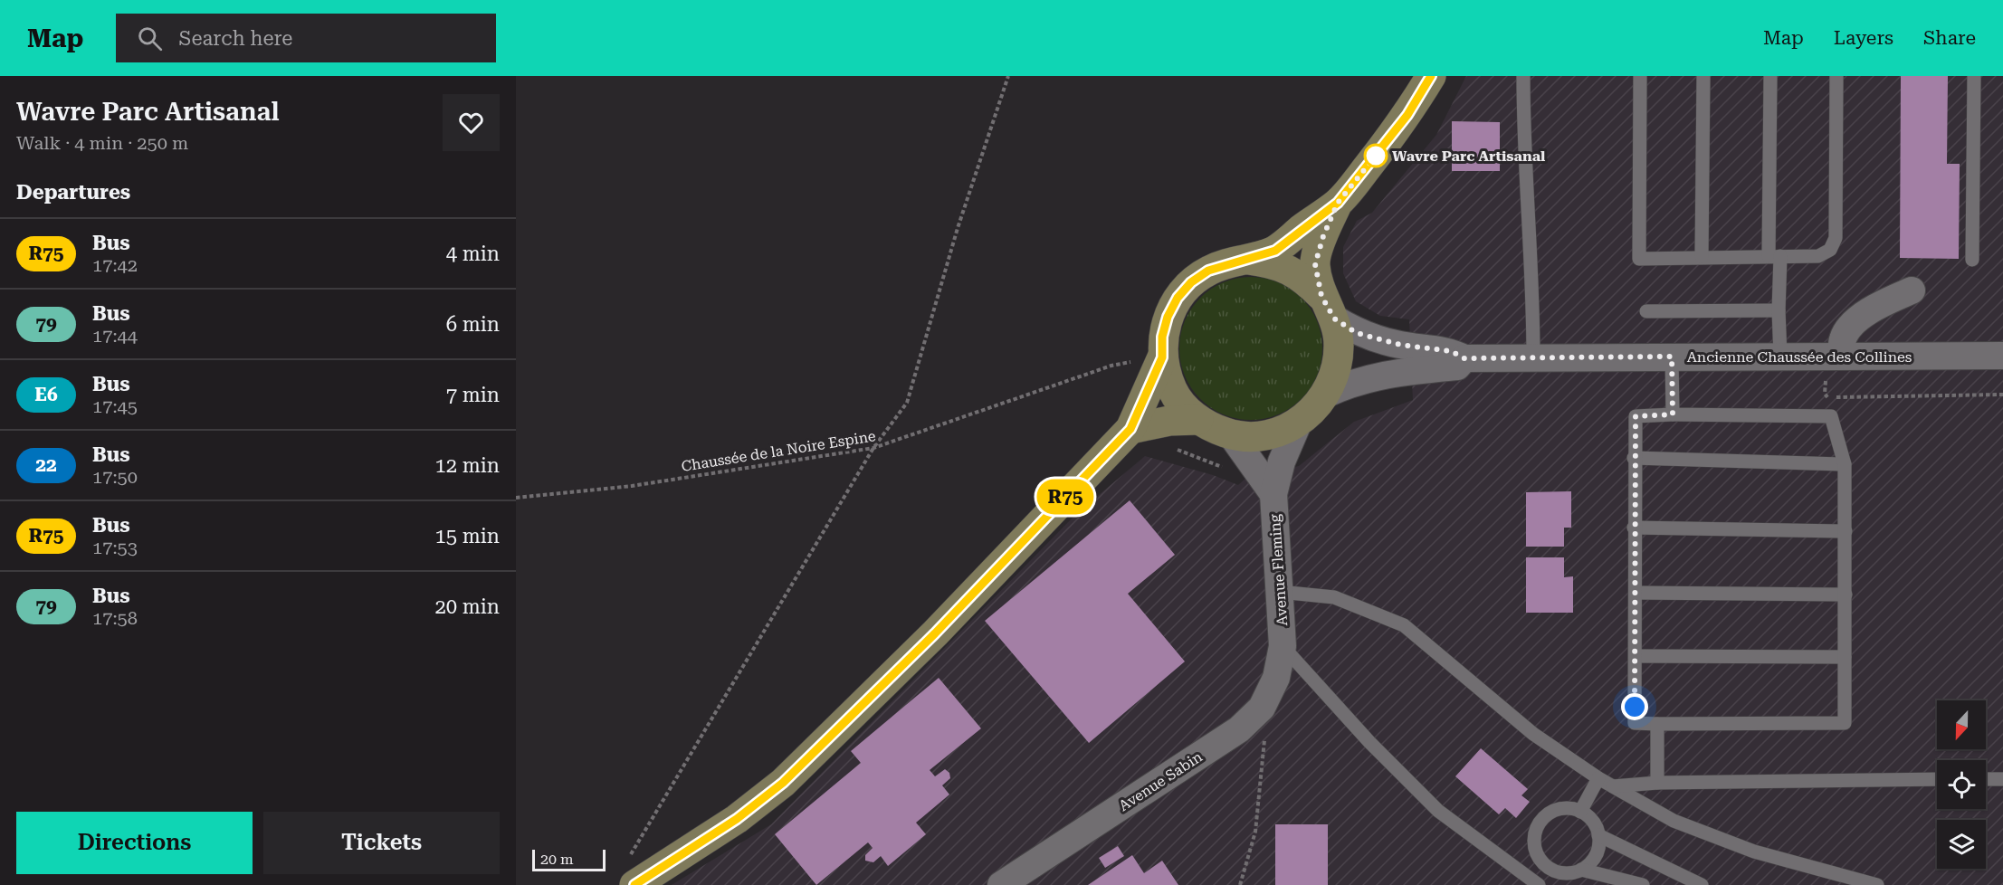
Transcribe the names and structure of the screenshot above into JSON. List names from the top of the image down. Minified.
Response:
{"streets":{"street":["Ancienne Chaussée des Collines","Avenue Fleming","Avenue Sabin"],"path":["Chaussée de la Noire Espine"]},"crossings":[["Ancienne Chaussée des Collines","Chaussée de la Noire Espine"],["Avenue Fleming","Avenue Sabin"]],"places":["Wavre Parc Artisanal"],"lines":["bus line R75"],"scale_bar":"20 m","north":"bottom","page":{"header":"Map","search":"Search here","nav":["Map","Layers","Share"],"heading":[["Wavre Parc Artisanal","Walk · 4 min · 250 m"],"Departures"],"on_map":"R75","list":[{"mark":"R75","name":"Bus","note":"17:42","value":"4 min"},{"mark":"79","name":"Bus","note":"17:44","value":"6 min"},{"mark":"E6","name":"Bus","note":"17:45","value":"7 min"},{"mark":"22","name":"Bus","note":"17:50","value":"12 min"},{"mark":"R75","name":"Bus","note":"17:53","value":"15 min"},{"mark":"79","name":"Bus","note":"17:58","value":"20 min"}],"buttons":["Directions","Tickets"],"scale":"20 m"}}
